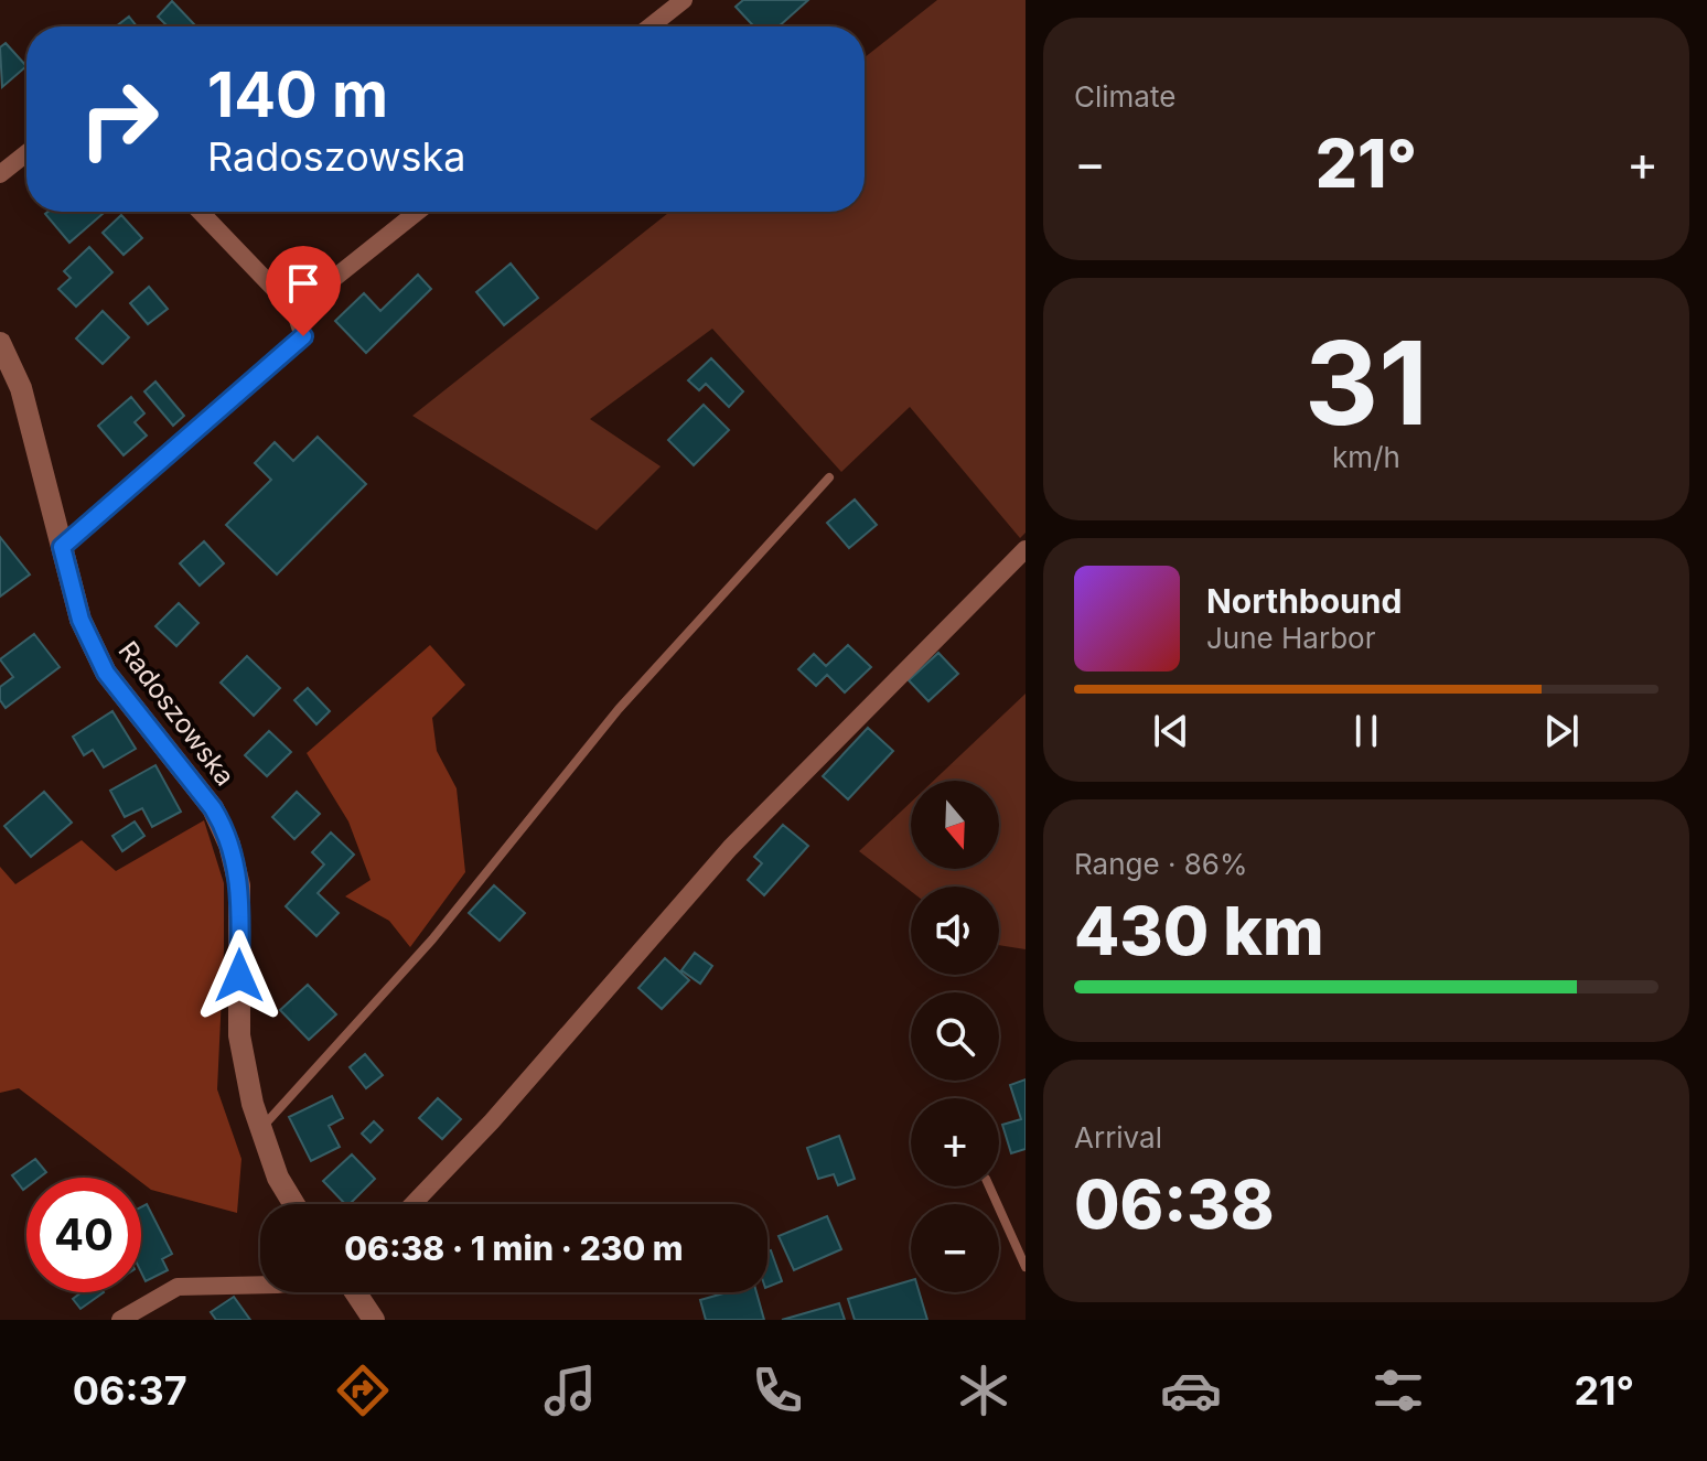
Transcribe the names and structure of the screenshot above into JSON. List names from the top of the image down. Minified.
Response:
{"streets":{"street":["Radoszowska"]},"north":"bottom","page":{"tile":["Climate",["31","km/h"],["Range · 86%","430 km"],["Arrival","06:38"]],"turn":["140 m","Radoszowska"],"heat":["−","21°","+"],"song":["Northbound","June Harbor"],"map_buttons":["+","−"],"limit":"40","trip":"06:38 · 1 min · 230 m","tabs":["06:37","21°"]}}
